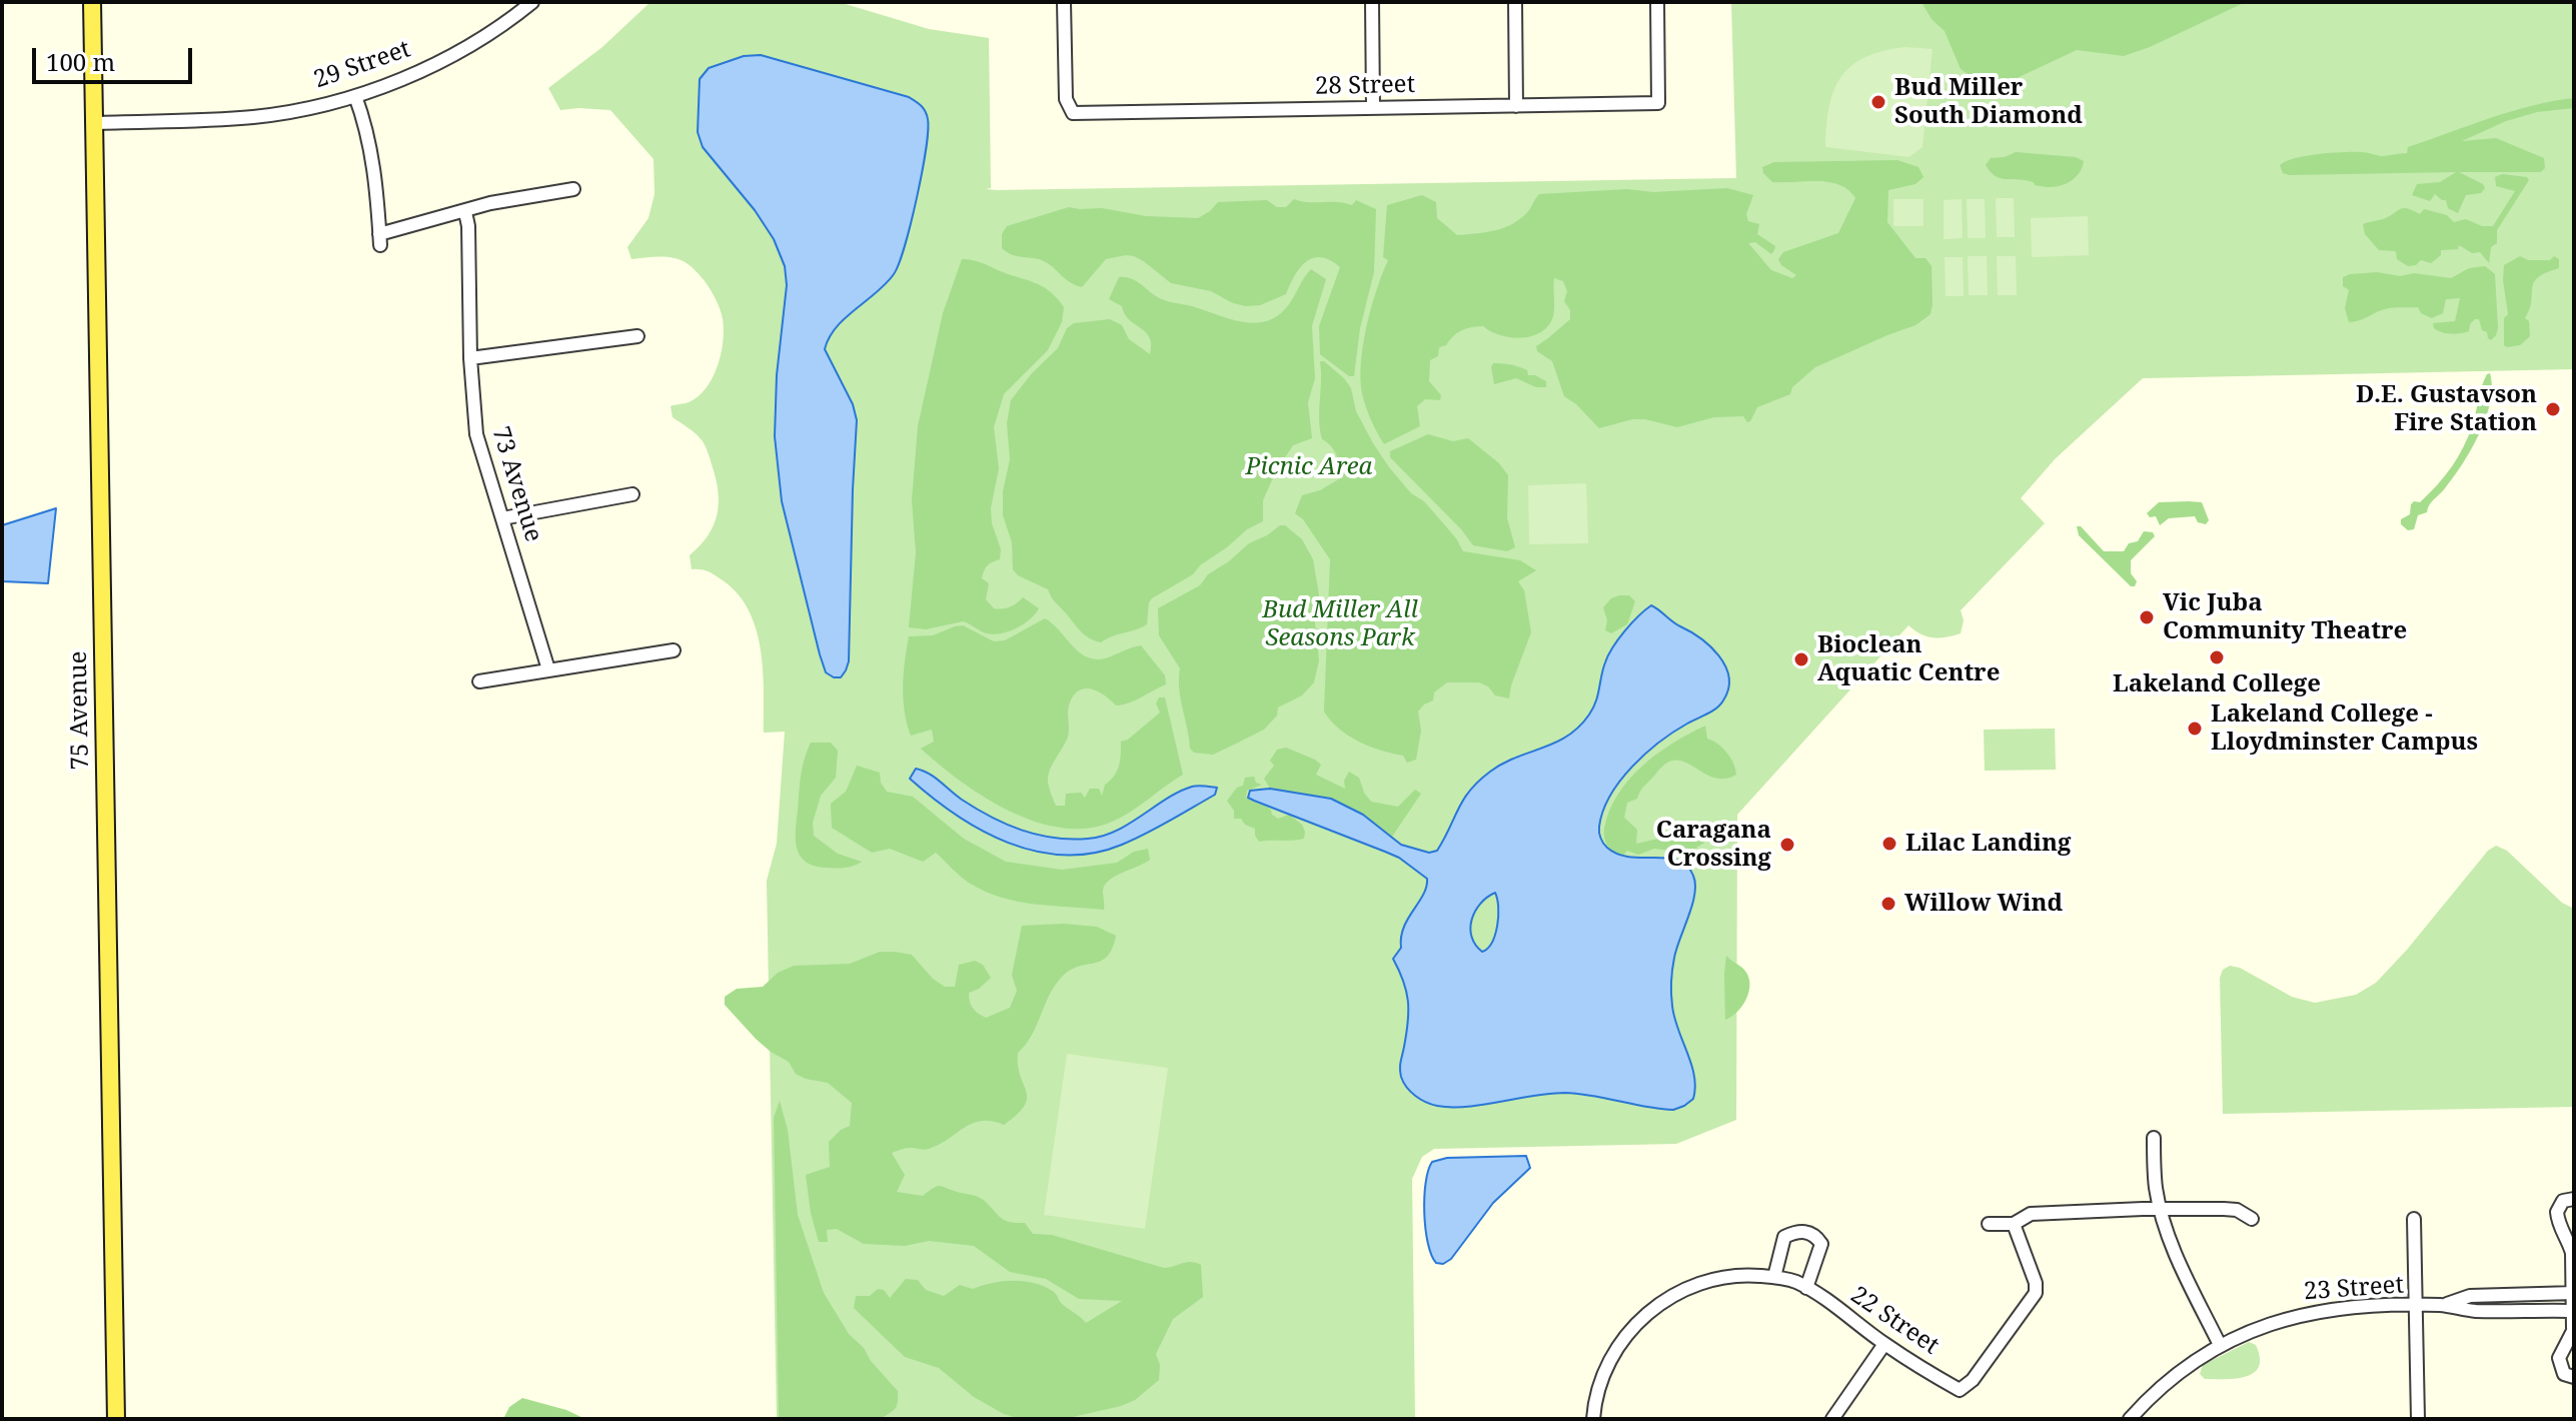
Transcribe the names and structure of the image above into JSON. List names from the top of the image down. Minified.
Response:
{"streets":{"main road":["75 Avenue"],"street":["29 Street","28 Street","73 Avenue","23 Street","22 Street"]},"crossings":[["29 Street","75 Avenue"]],"parks":["Picnic Area","Bud Miller All Seasons Park"],"places":["Bud Miller South Diamond","D.E. Gustavson Fire Station","Vic Juba Community Theatre","Lakeland College","Bioclean Aquatic Centre","Lakeland College - Lloydminster Campus","Lilac Landing","Caragana Crossing","Willow Wind"],"scale_bar":"100 m"}
